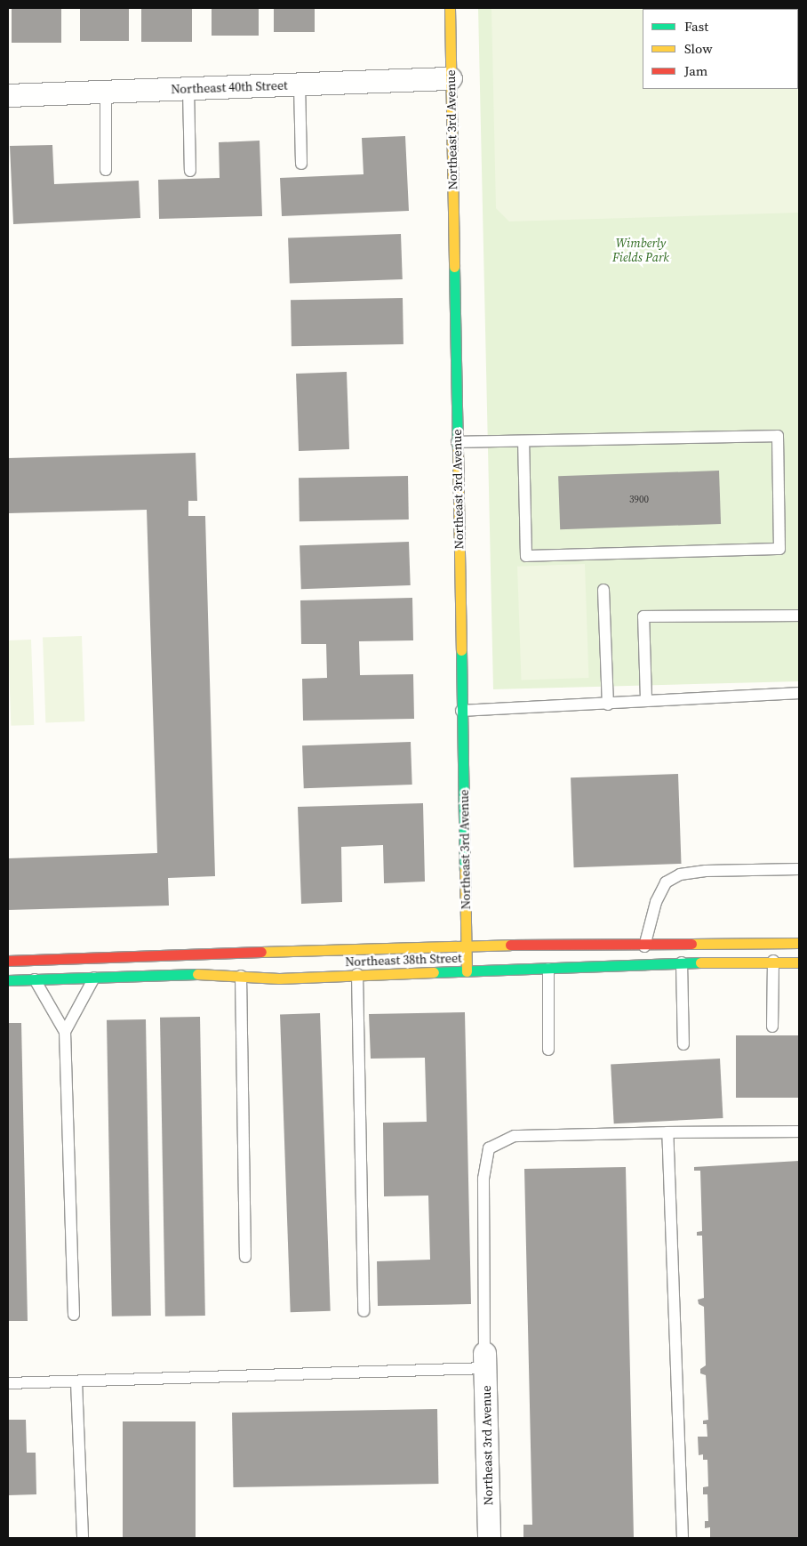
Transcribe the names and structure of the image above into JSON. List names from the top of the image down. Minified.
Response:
{"streets":{"street":["Northeast 40th Street","Northeast 3rd Avenue","Northeast 38th Street"]},"crossings":[["Northeast 40th Street","Northeast 3rd Avenue"],["Northeast 3rd Avenue","Northeast 38th Street"]],"parks":["Wimberly Fields Park"],"house_numbers":["3900"],"legend":["Fast","Slow","Jam"]}
